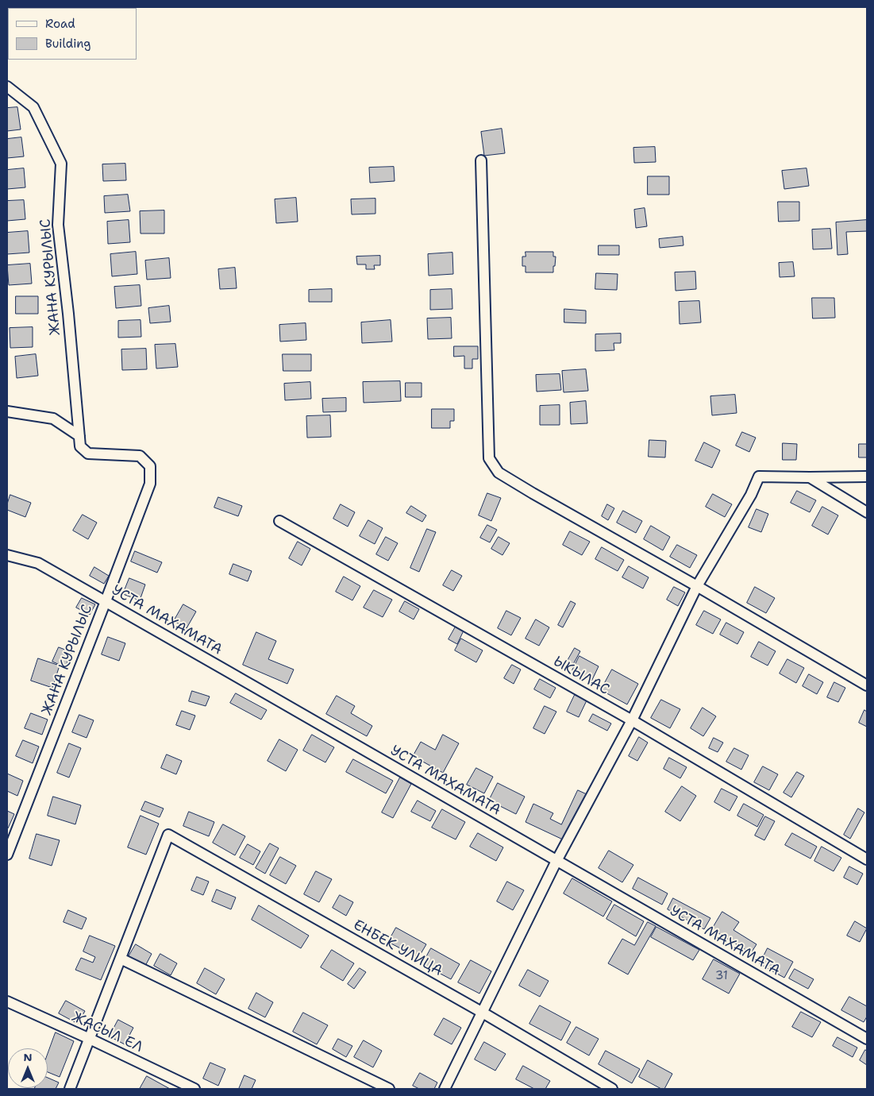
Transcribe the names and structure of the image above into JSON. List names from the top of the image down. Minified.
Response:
{"streets":{"street":["ЖАНА КУРЫЛЫС","УСТА МАХАМАТА","ЫКЫЛАС","ЕНБЕК УЛИЦА","ЖАСЫЛ ЕЛ"]},"crossings":[["ЖАНА КУРЫЛЫС","УСТА МАХАМАТА"]],"house_numbers":["31"],"legend":["Road","Building"],"north":"top"}
